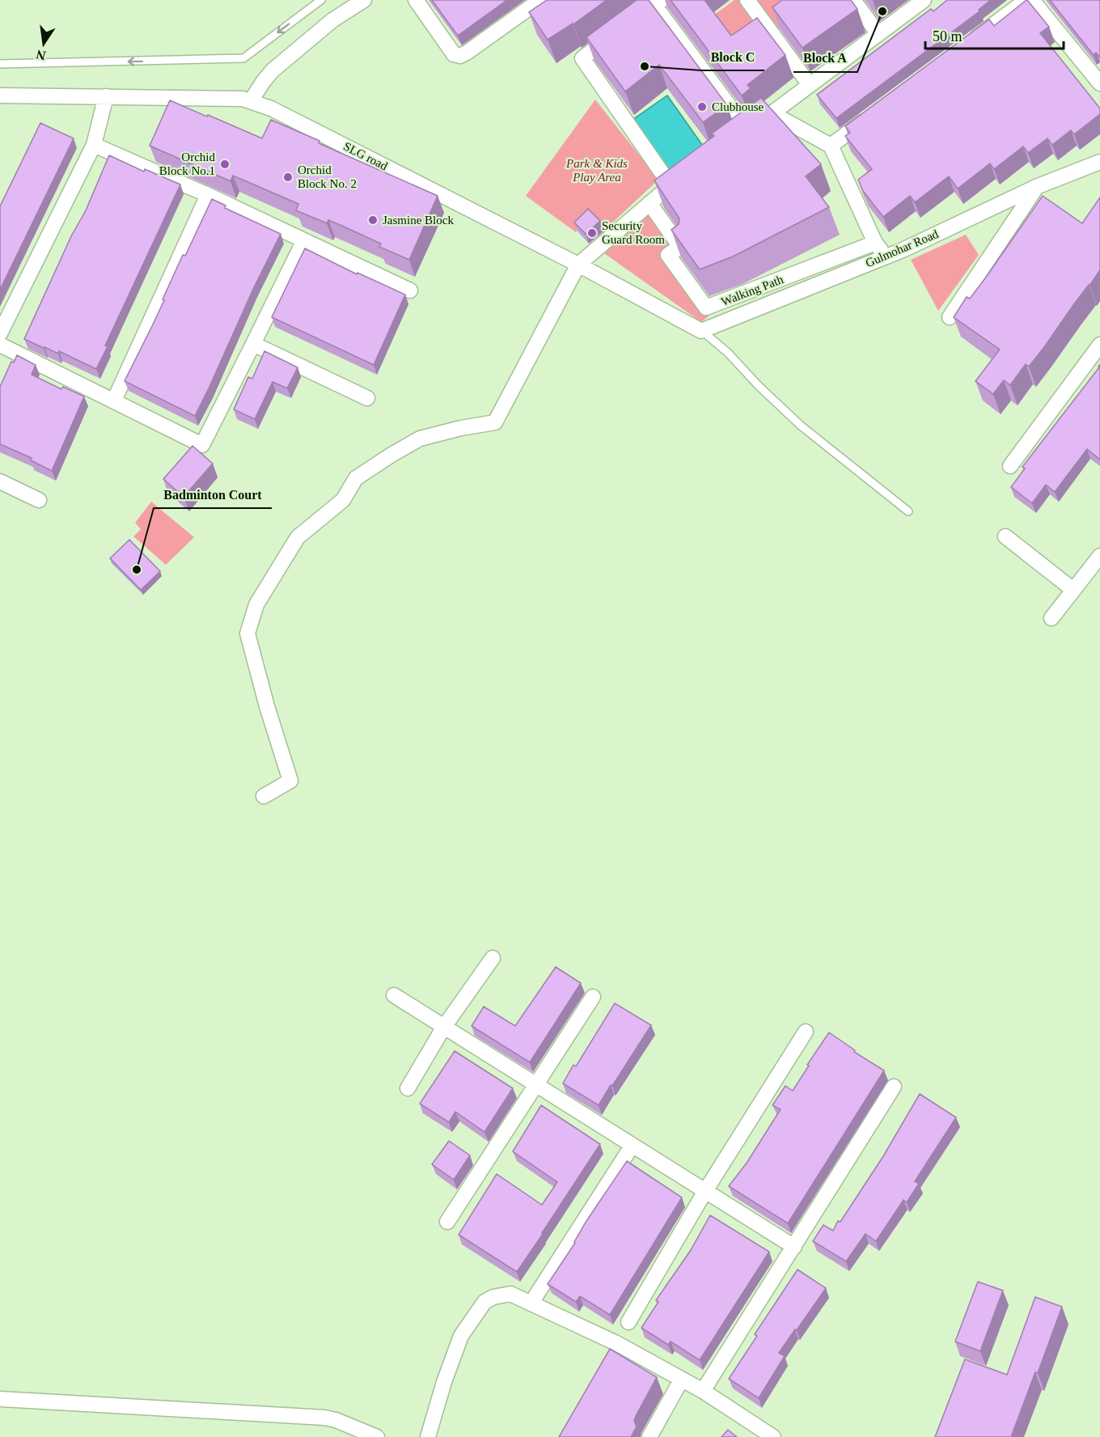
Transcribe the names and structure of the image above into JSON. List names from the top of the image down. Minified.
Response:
{"streets":{"street":["SLG road","Gulmohar Road","Walking Path"]},"crossings":[["SLG road","Gulmohar Road"]],"parks":["Park & Kids Play Area"],"places":["Block A","Block C","Clubhouse","Orchid Block No.1","Orchid Block No. 2","Jasmine Block","Security Guard Room","Badminton Court"],"scale_bar":"50 m","north":"bottom"}
